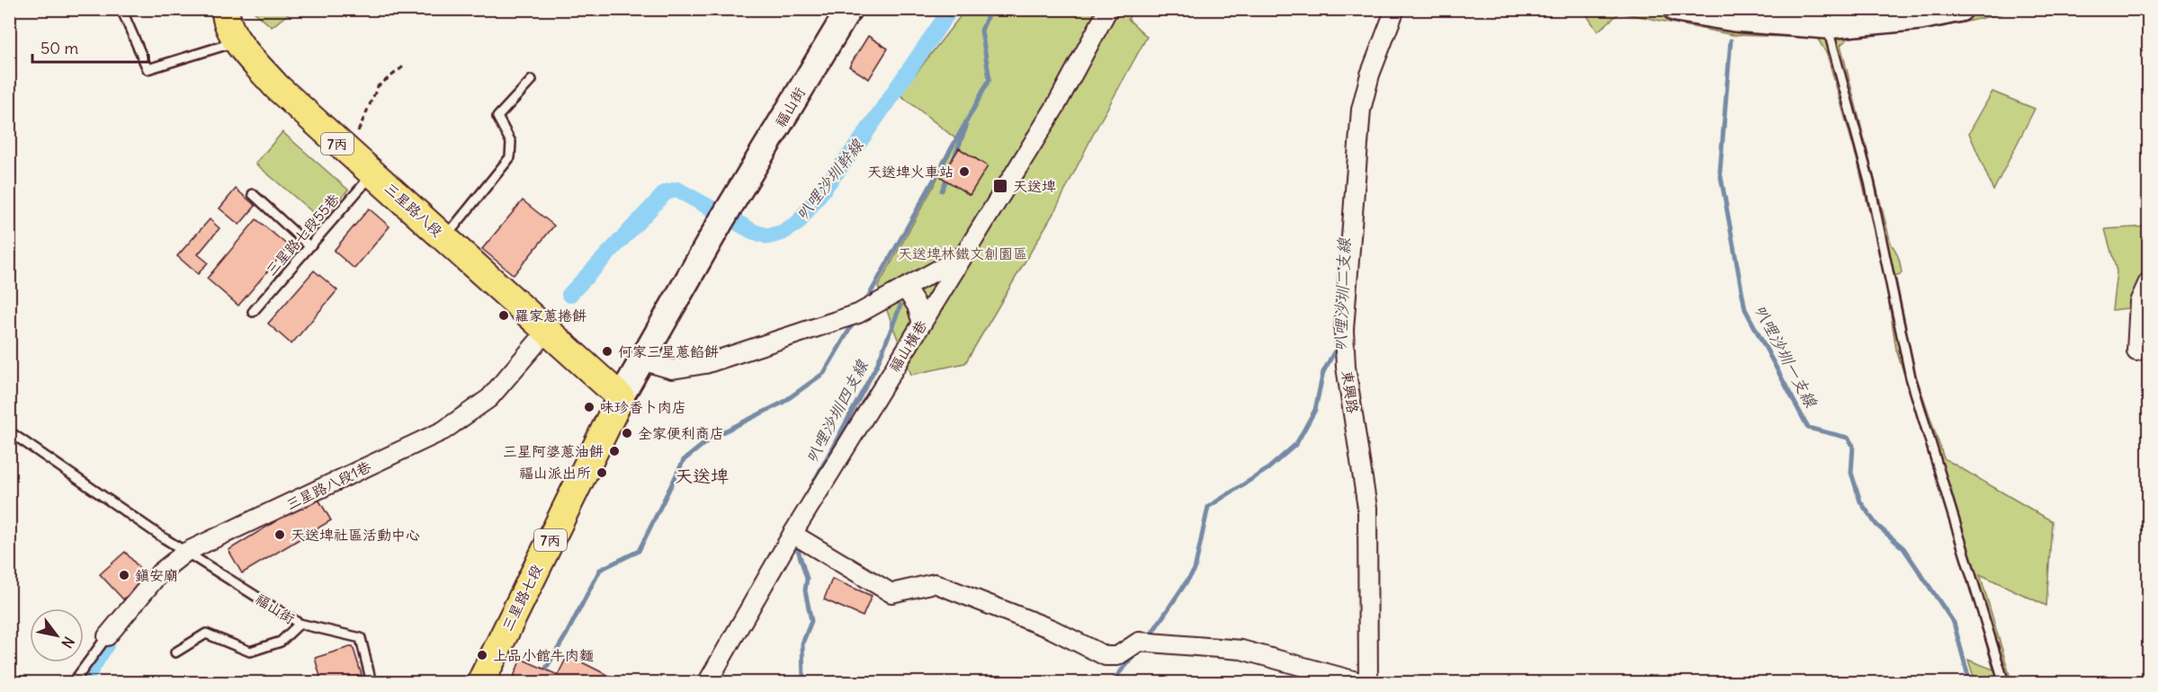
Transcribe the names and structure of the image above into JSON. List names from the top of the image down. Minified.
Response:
{"streets":{"main road":["7丙","三星路八段","三星路七段"],"street":["福山街","福山橫巷","東興路","三星路八段1巷"],"lane":["三星路七段55巷"]},"crossings":[["福山街","三星路八段"],["福山街","三星路八段1巷"],["福山街","三星路七段"],["三星路八段","三星路七段55巷"],["三星路八段","三星路八段1巷"],["三星路八段","三星路七段"]],"districts":["天送埤"],"water":["叭哩沙圳幹線","叭哩沙圳二支線","叭哩沙圳一支線","叭哩沙圳四支線"],"parks":["天送埤林鐵文創園區"],"places":{"other":["天送埤火車站","羅家蔥捲餅","何家三星蔥餡餅","味珍香卜肉店","全家便利商店","三星阿婆蔥油餅","福山派出所","天送埤社區活動中心","鎮安廟","上品小館牛肉麵"],"transit":["天送埤"]},"scale_bar":"50 m","north":"bottom right"}
